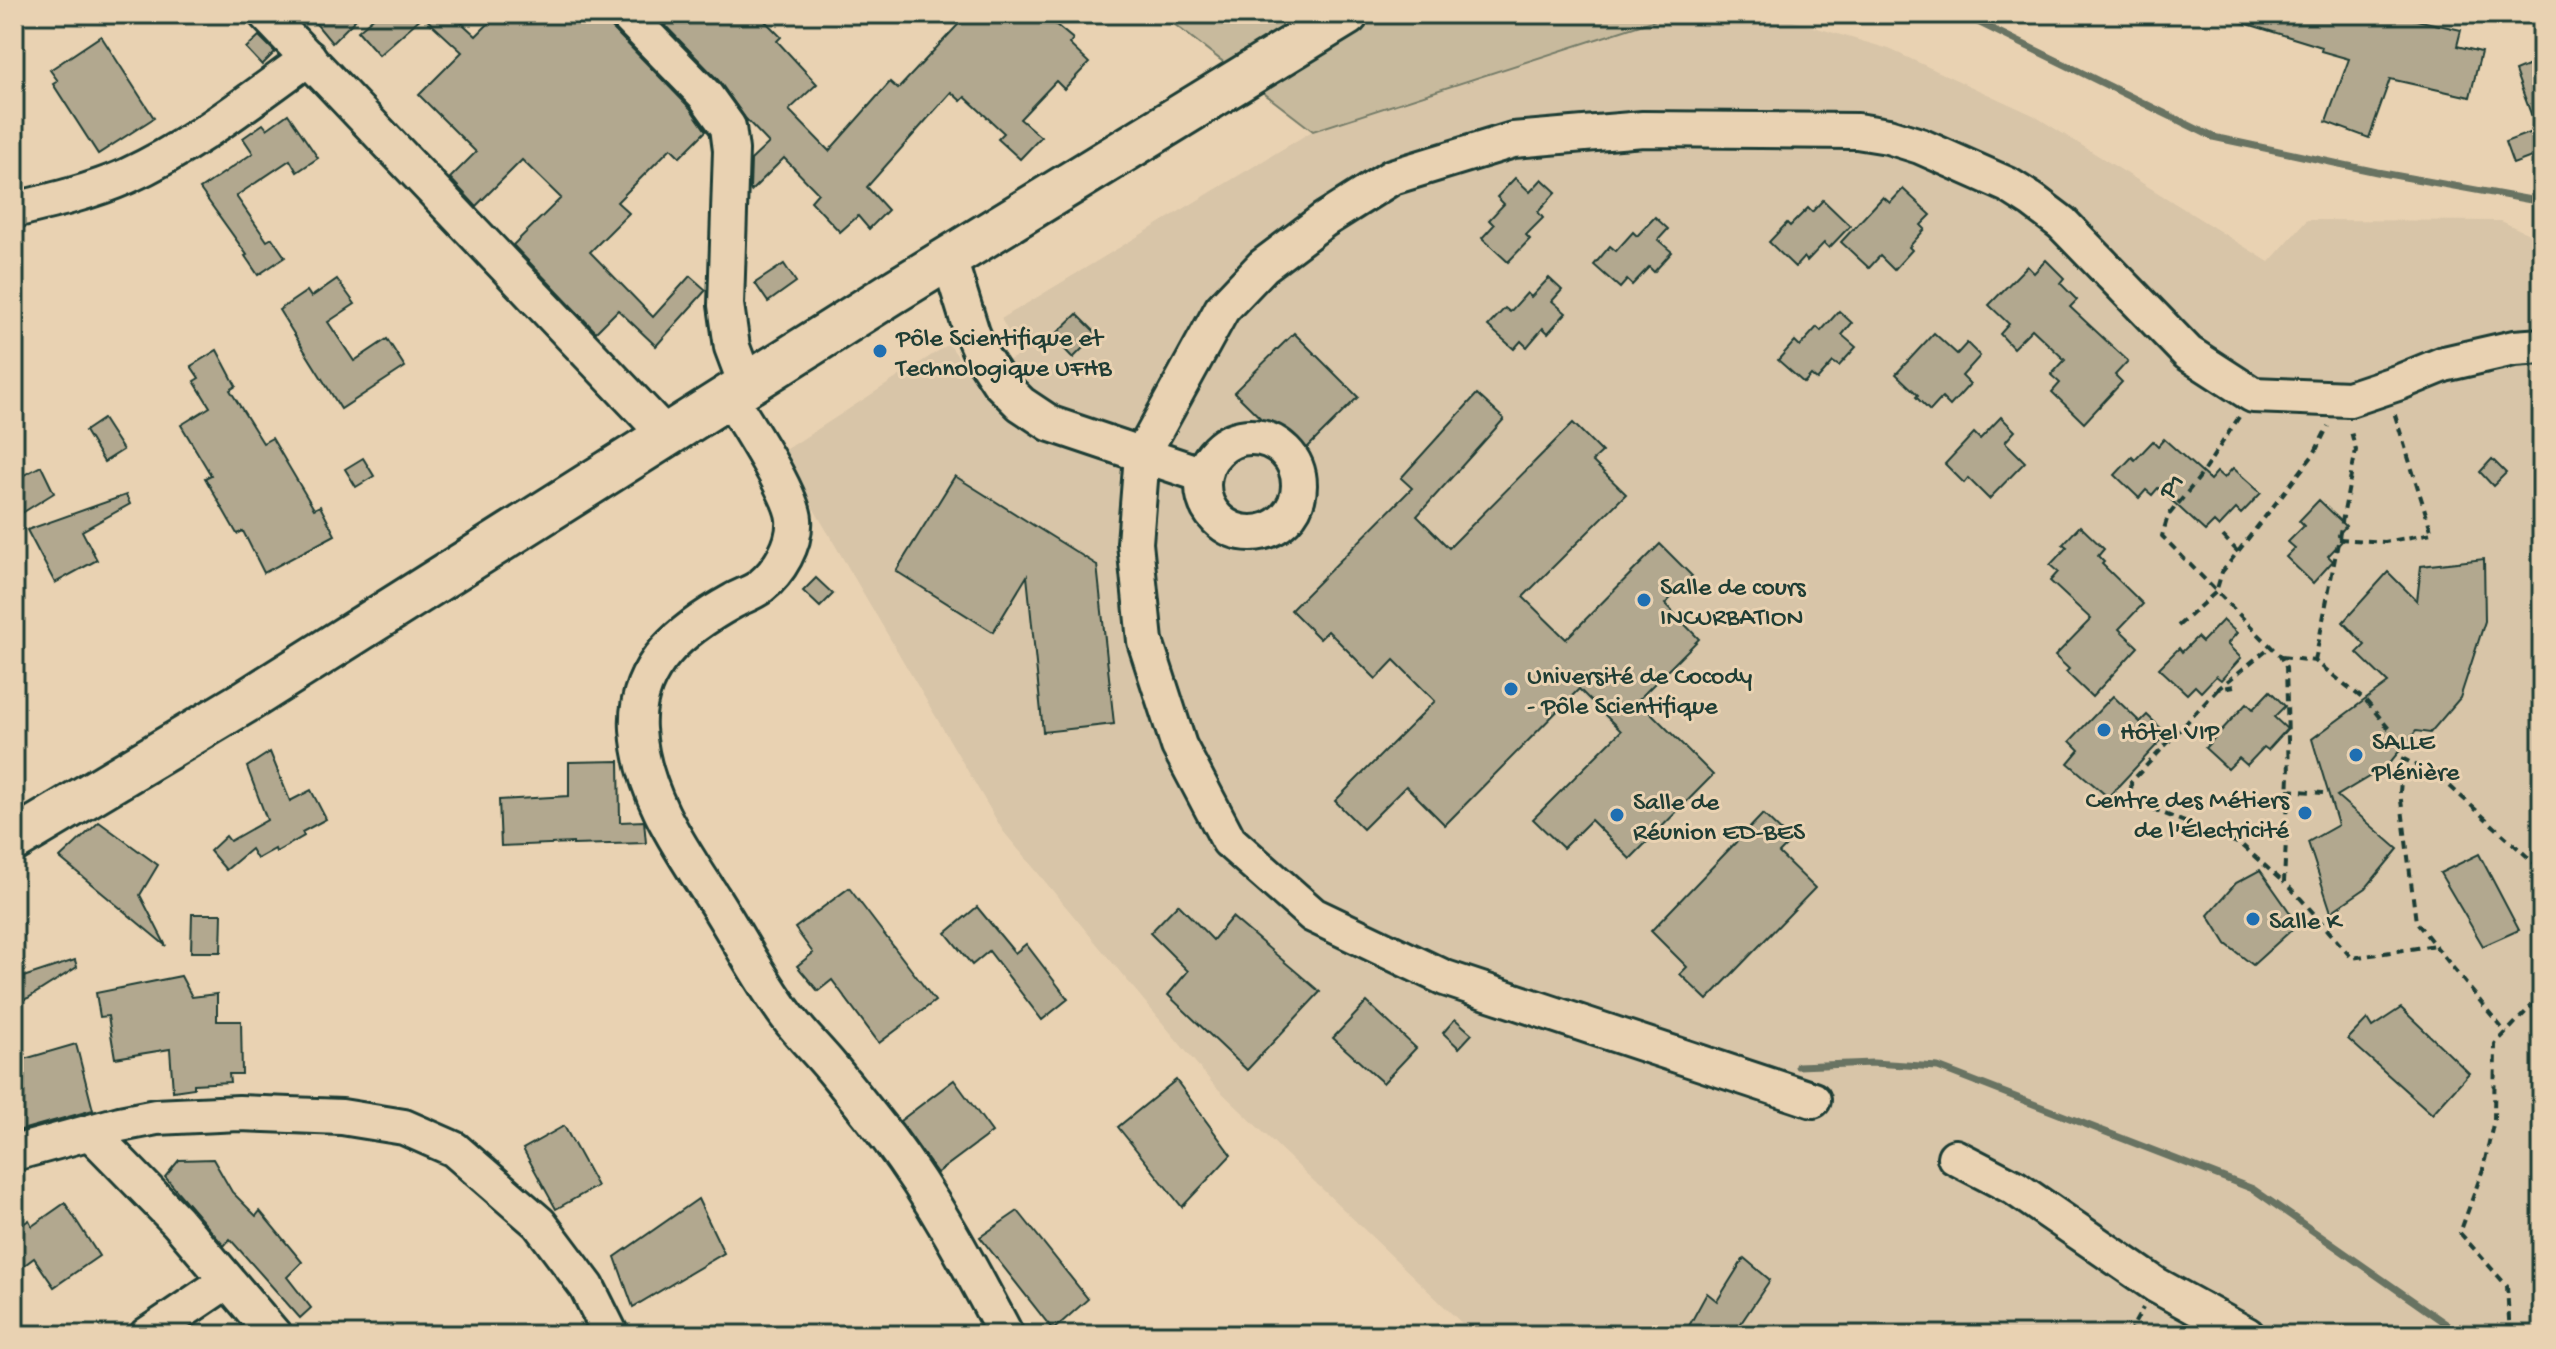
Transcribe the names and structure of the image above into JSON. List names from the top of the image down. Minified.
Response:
{"streets":{"path":["P1"]},"places":["Pôle Scientifique et Technologique UFHB","Salle de cours INCURBATION","Université de Cocody - Pôle Scientifique","Hôtel VIP","SALLE Plénière","Centre des Métiers de l'Électricité","Salle de Réunion ED-BES","Salle K"]}
